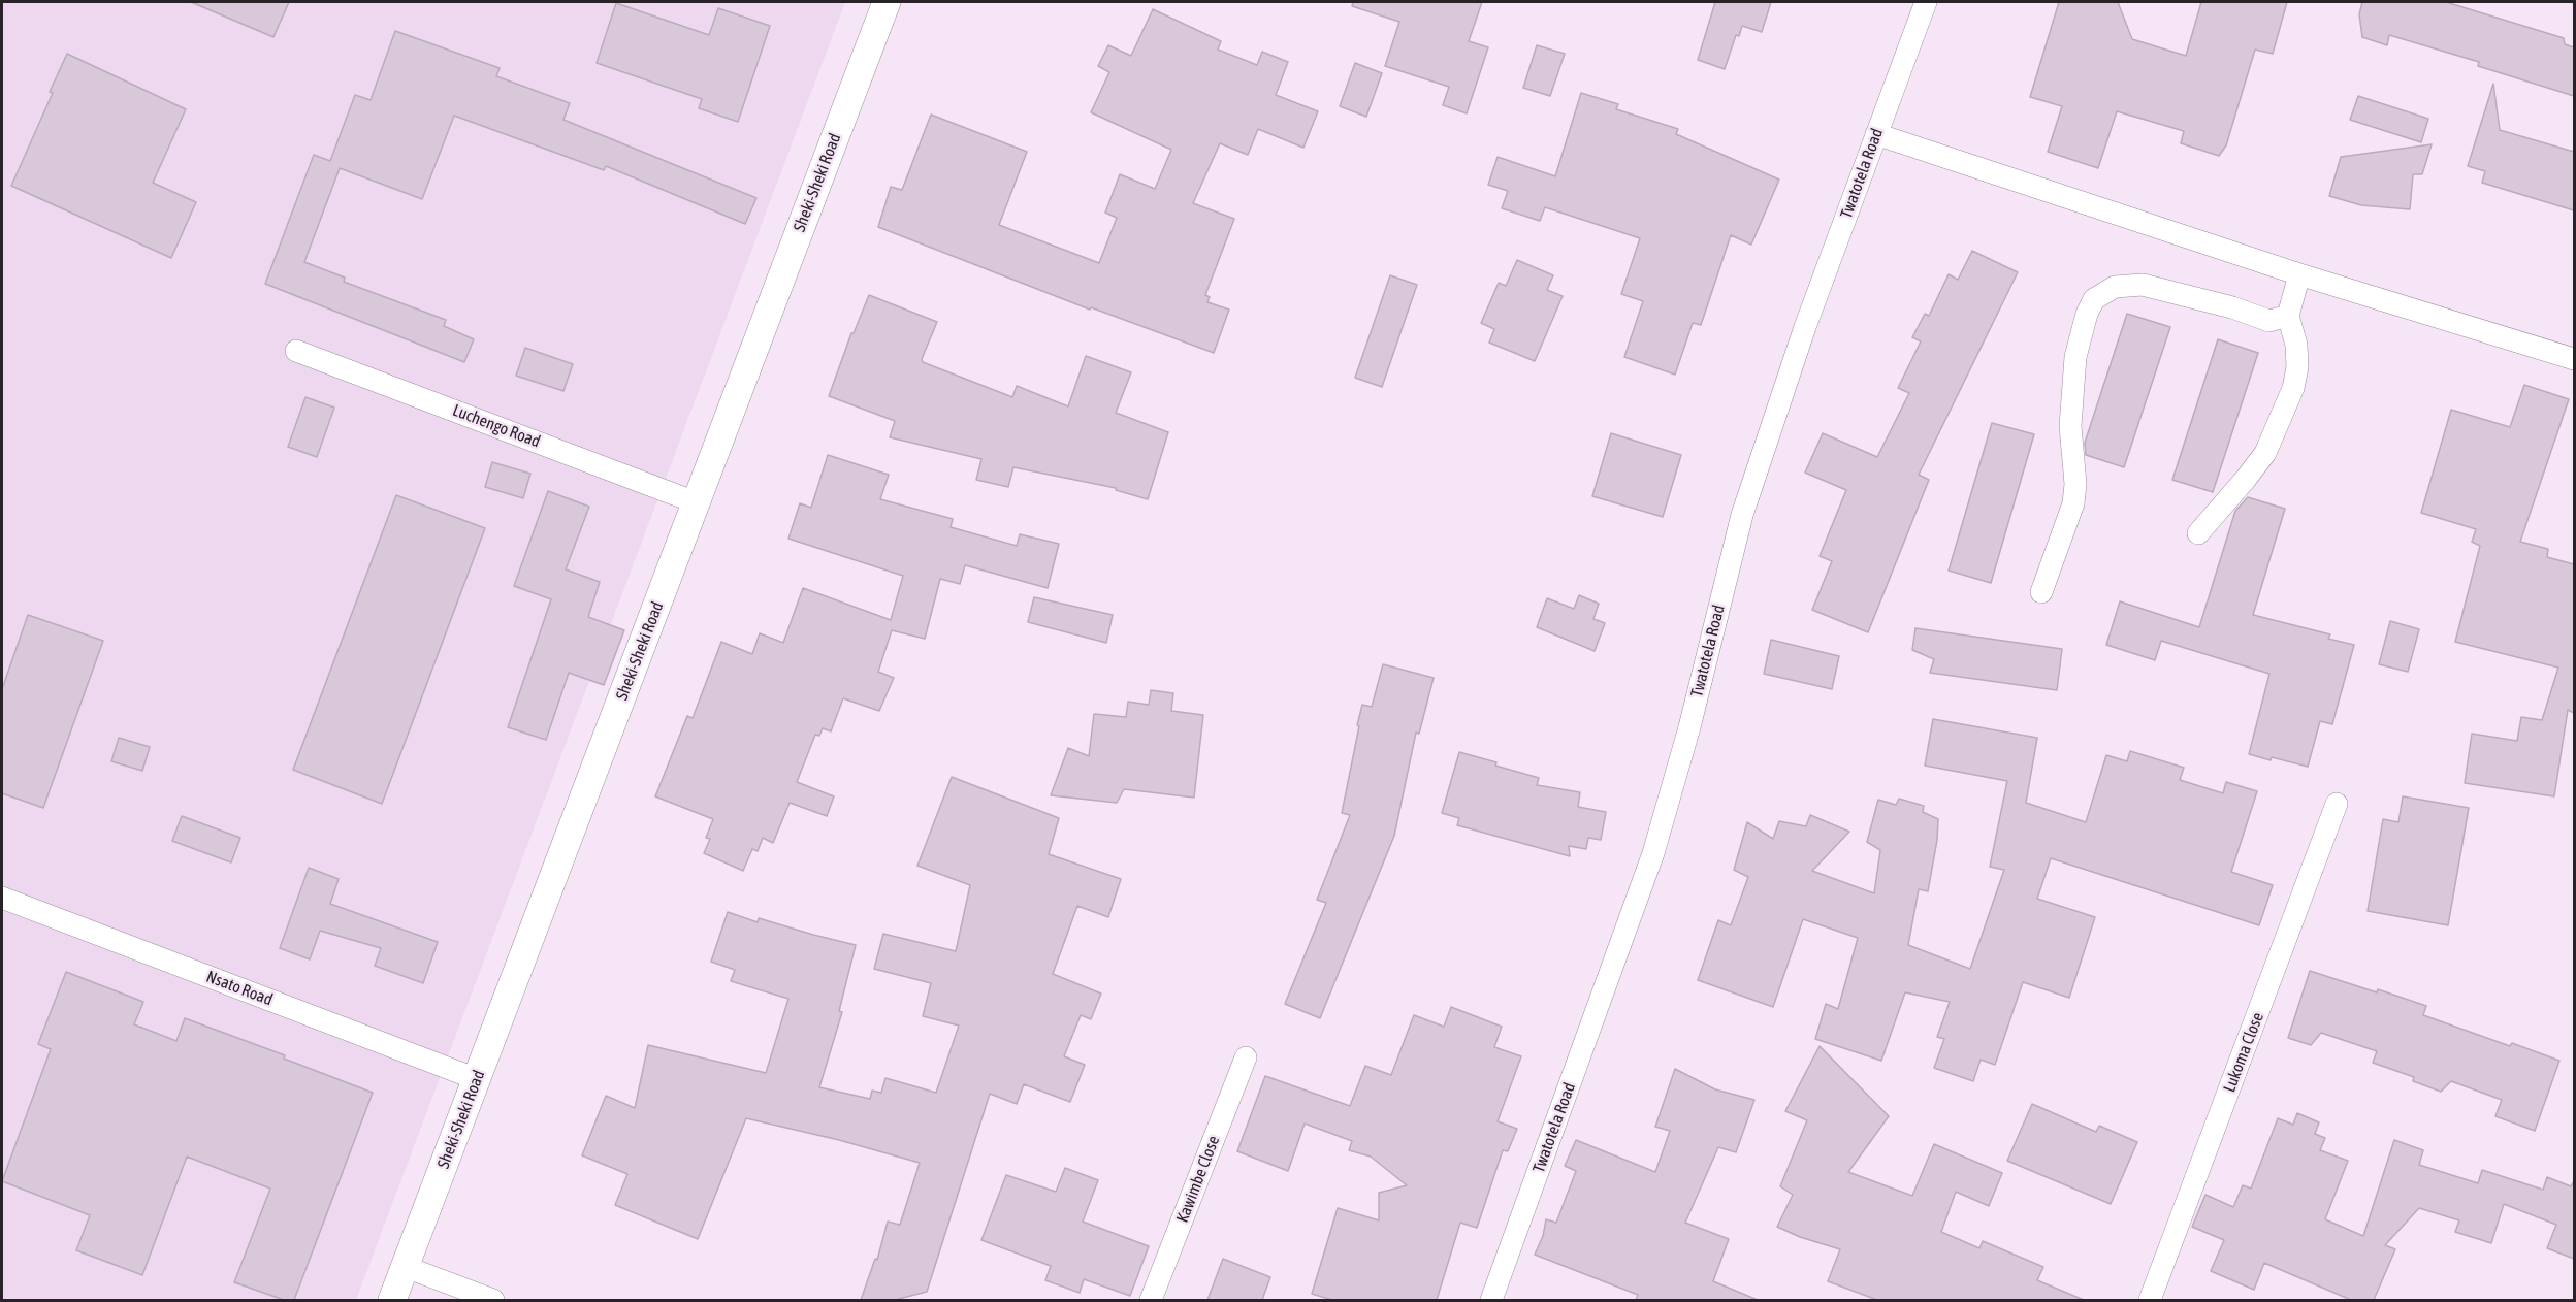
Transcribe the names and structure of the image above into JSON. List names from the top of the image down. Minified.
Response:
{"streets":{"street":["Twatotela Road","Sheki-Sheki Road","Luchengo Road","Nsato Road","Lukoma Close","Kawimbe Close"]},"crossings":[["Sheki-Sheki Road","Luchengo Road"],["Sheki-Sheki Road","Nsato Road"]]}
